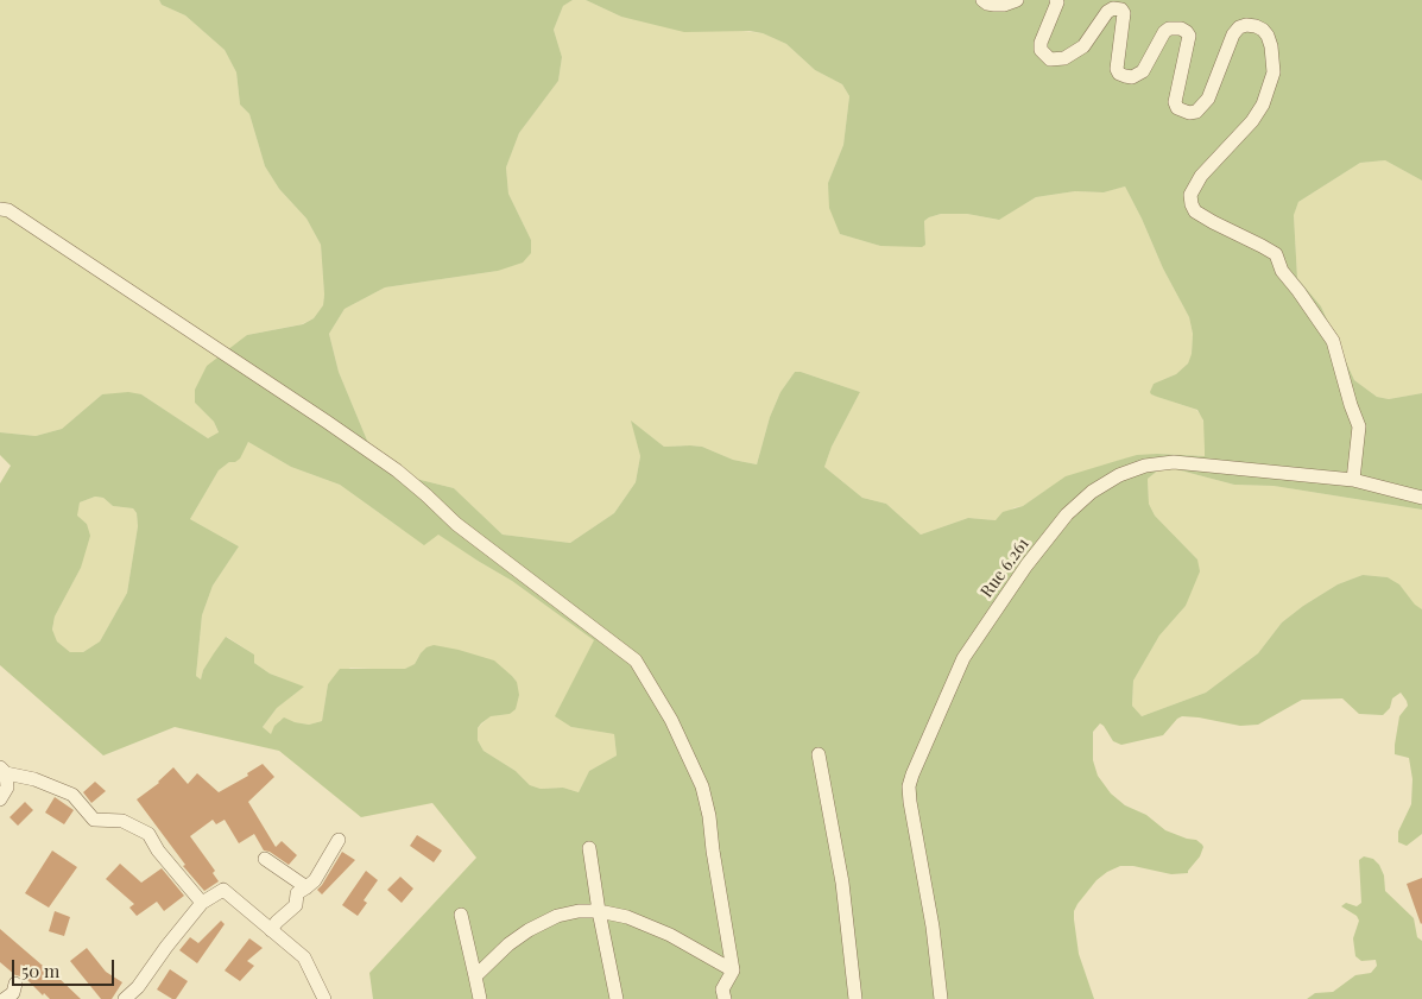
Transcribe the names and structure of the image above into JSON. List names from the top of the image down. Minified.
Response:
{"streets":{"street":["Rue 6.261"]},"scale_bar":"50 m"}
